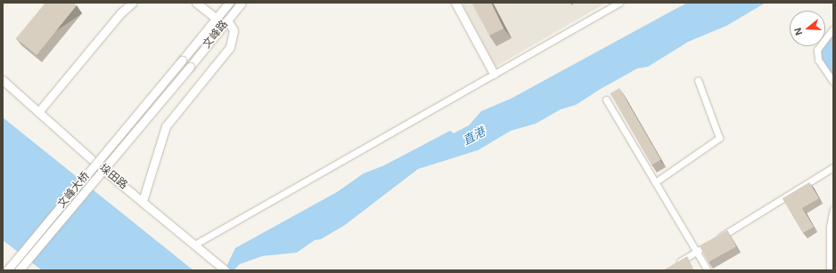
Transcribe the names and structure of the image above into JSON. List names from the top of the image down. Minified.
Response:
{"streets":{"street":["文峰路","垛田路","文峰大桥"]},"crossings":[["文峰路","文峰大桥"]],"water":["直港"],"north":"left"}
